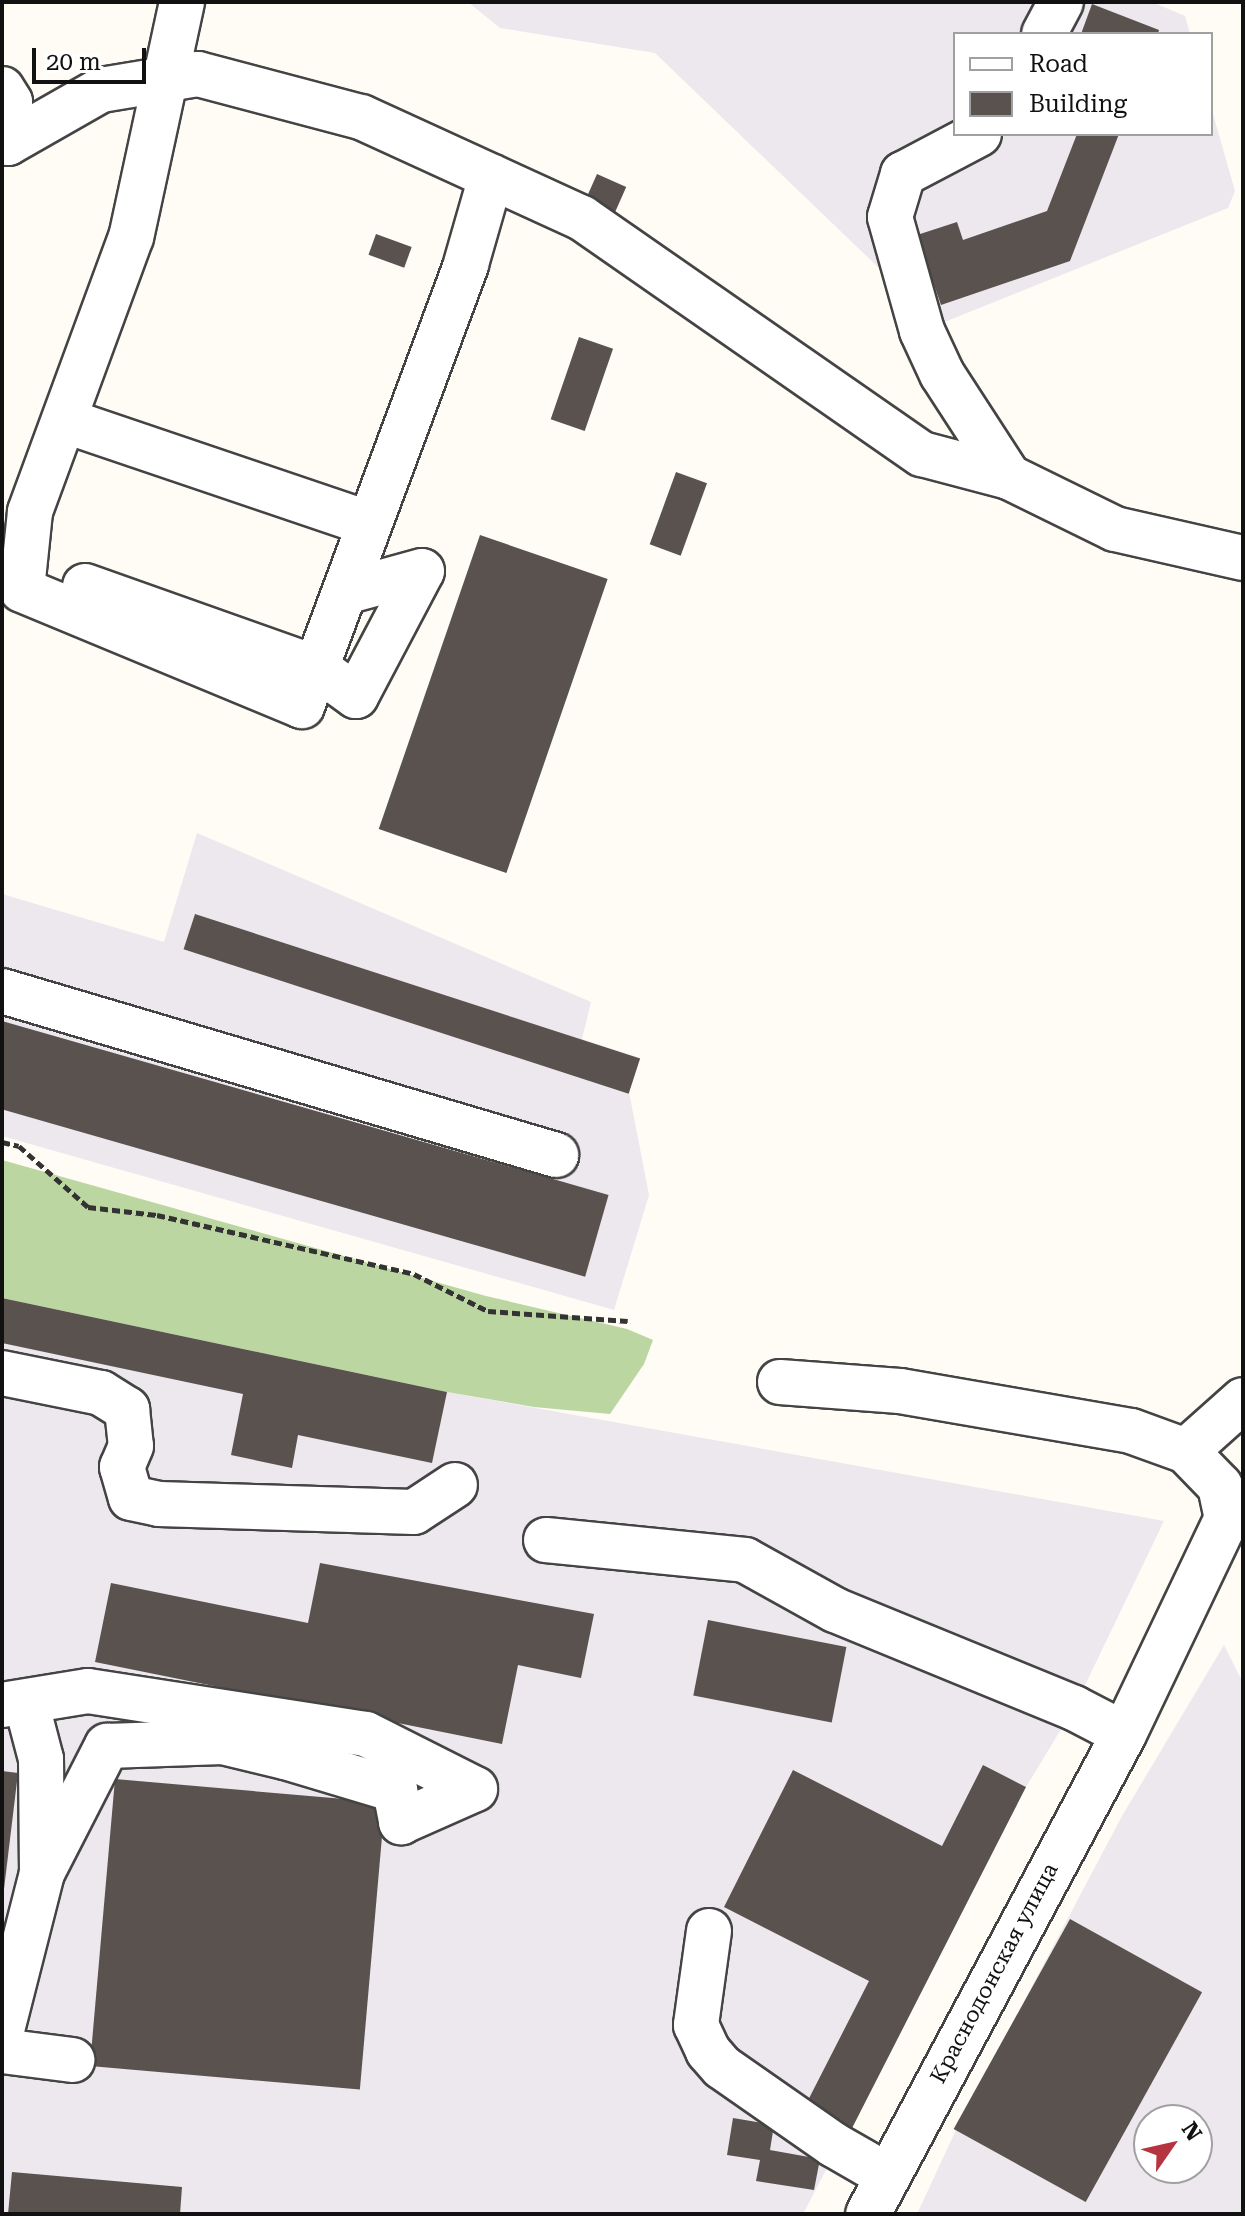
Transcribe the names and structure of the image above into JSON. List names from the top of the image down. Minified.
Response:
{"streets":{"street":["Краснодонская улица"]},"legend":["Road","Building"],"scale_bar":"20 m","north":"top right"}
